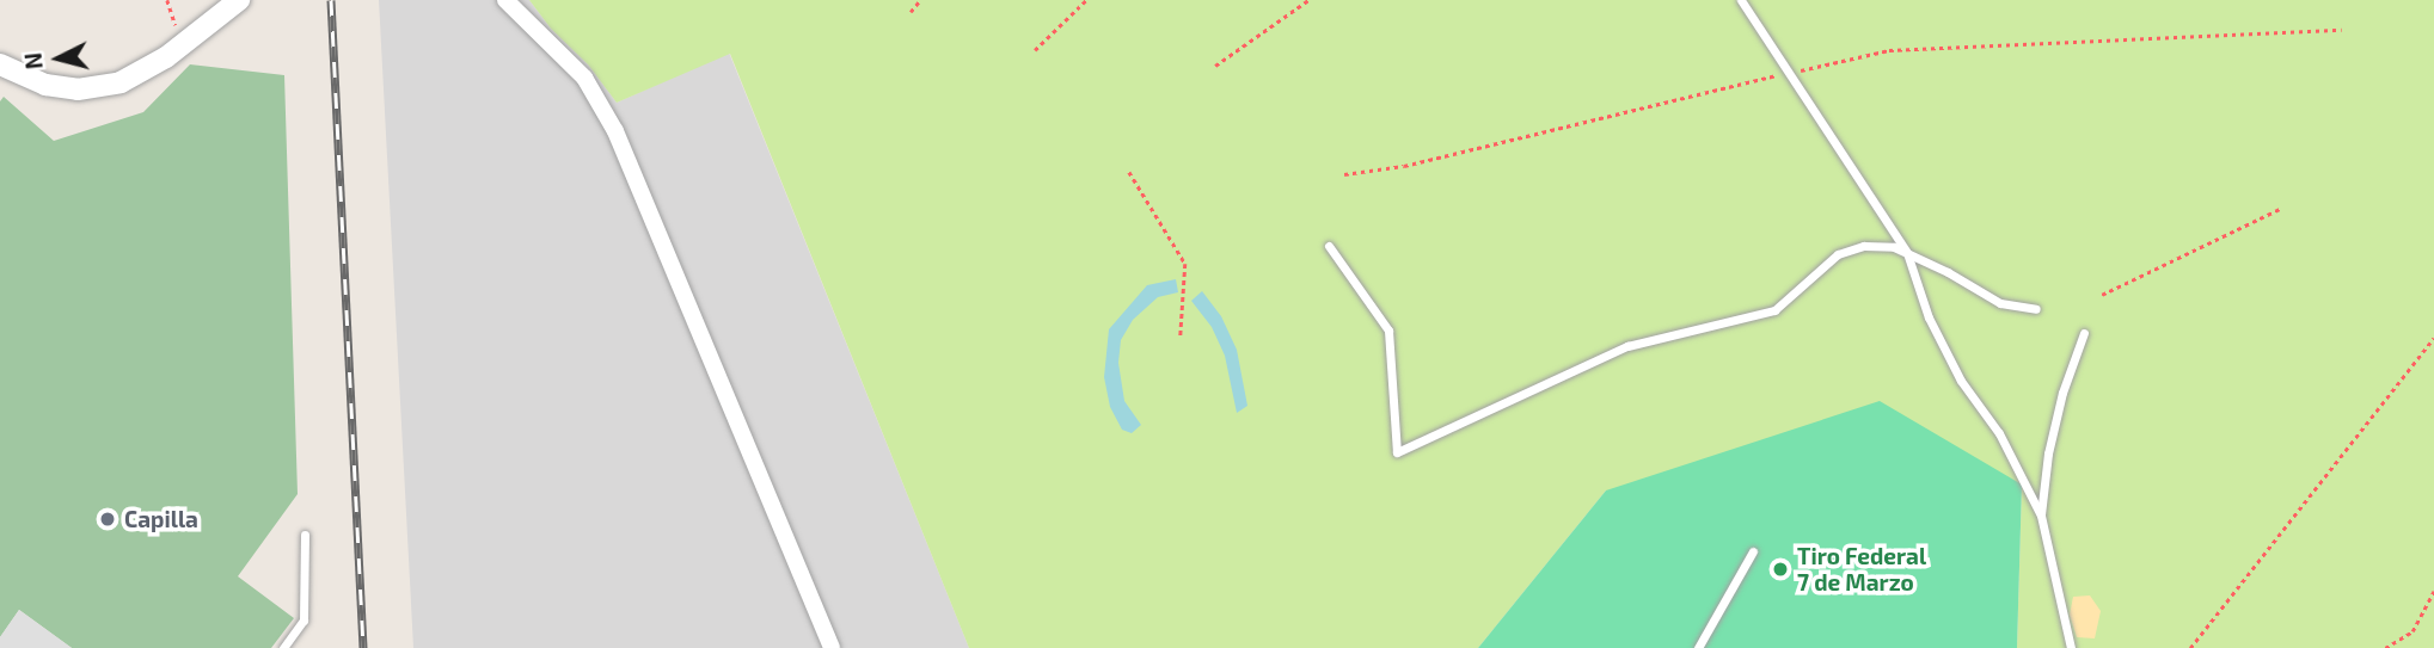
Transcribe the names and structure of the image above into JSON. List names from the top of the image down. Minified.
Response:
{"places":["Capilla","Tiro Federal 7 de Marzo"],"north":"left"}
